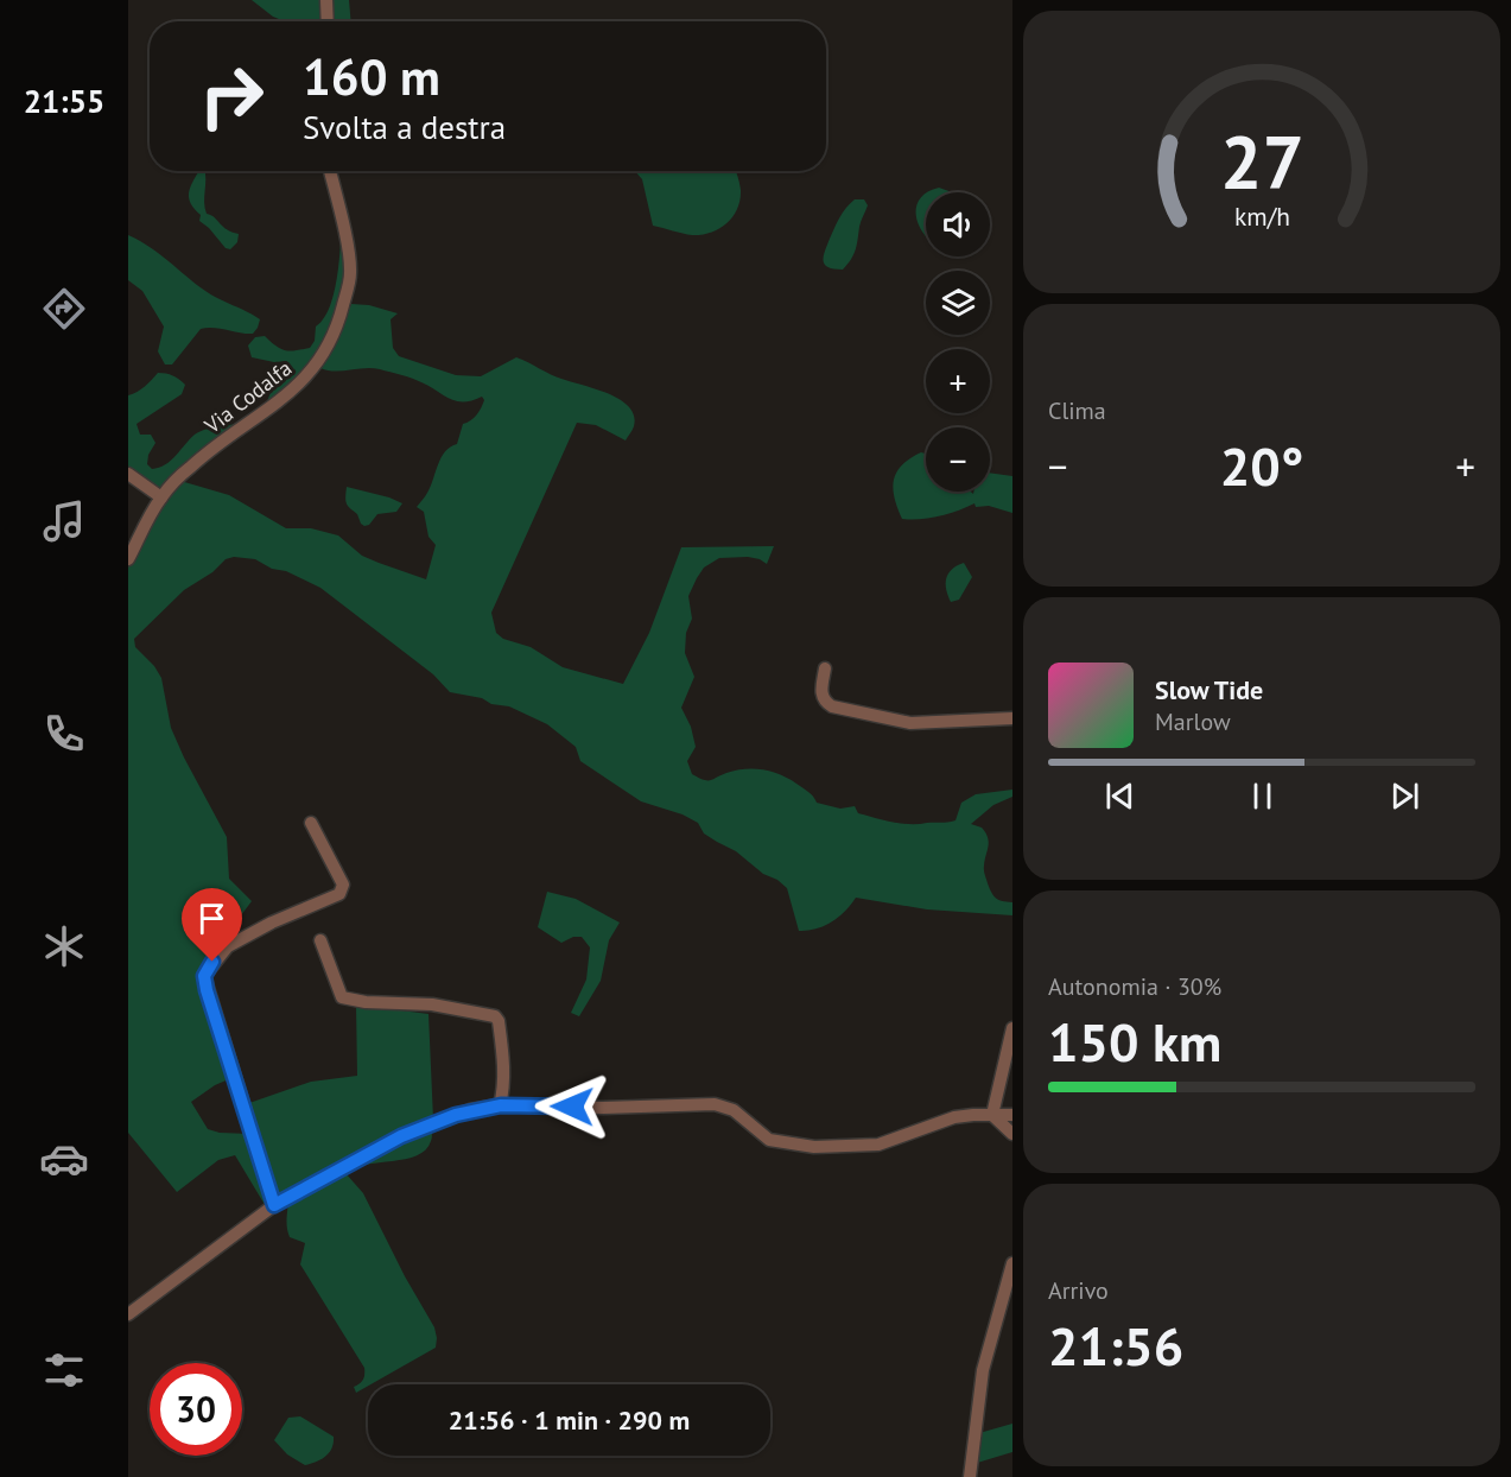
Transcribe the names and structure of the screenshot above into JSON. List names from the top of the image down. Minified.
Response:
{"streets":{"street":["Via Codalfa"]},"page":{"tabs":"21:55","turn":["160 m","Svolta a destra"],"map_buttons":["+","−"],"tile":["Clima",["Autonomia · 30%","150 km"],["Arrivo","21:56"]],"heat":["−","20°","+"],"song":["Slow Tide","Marlow"],"limit":"30","trip":"21:56 · 1 min · 290 m","gauge":["27","km/h"]}}
